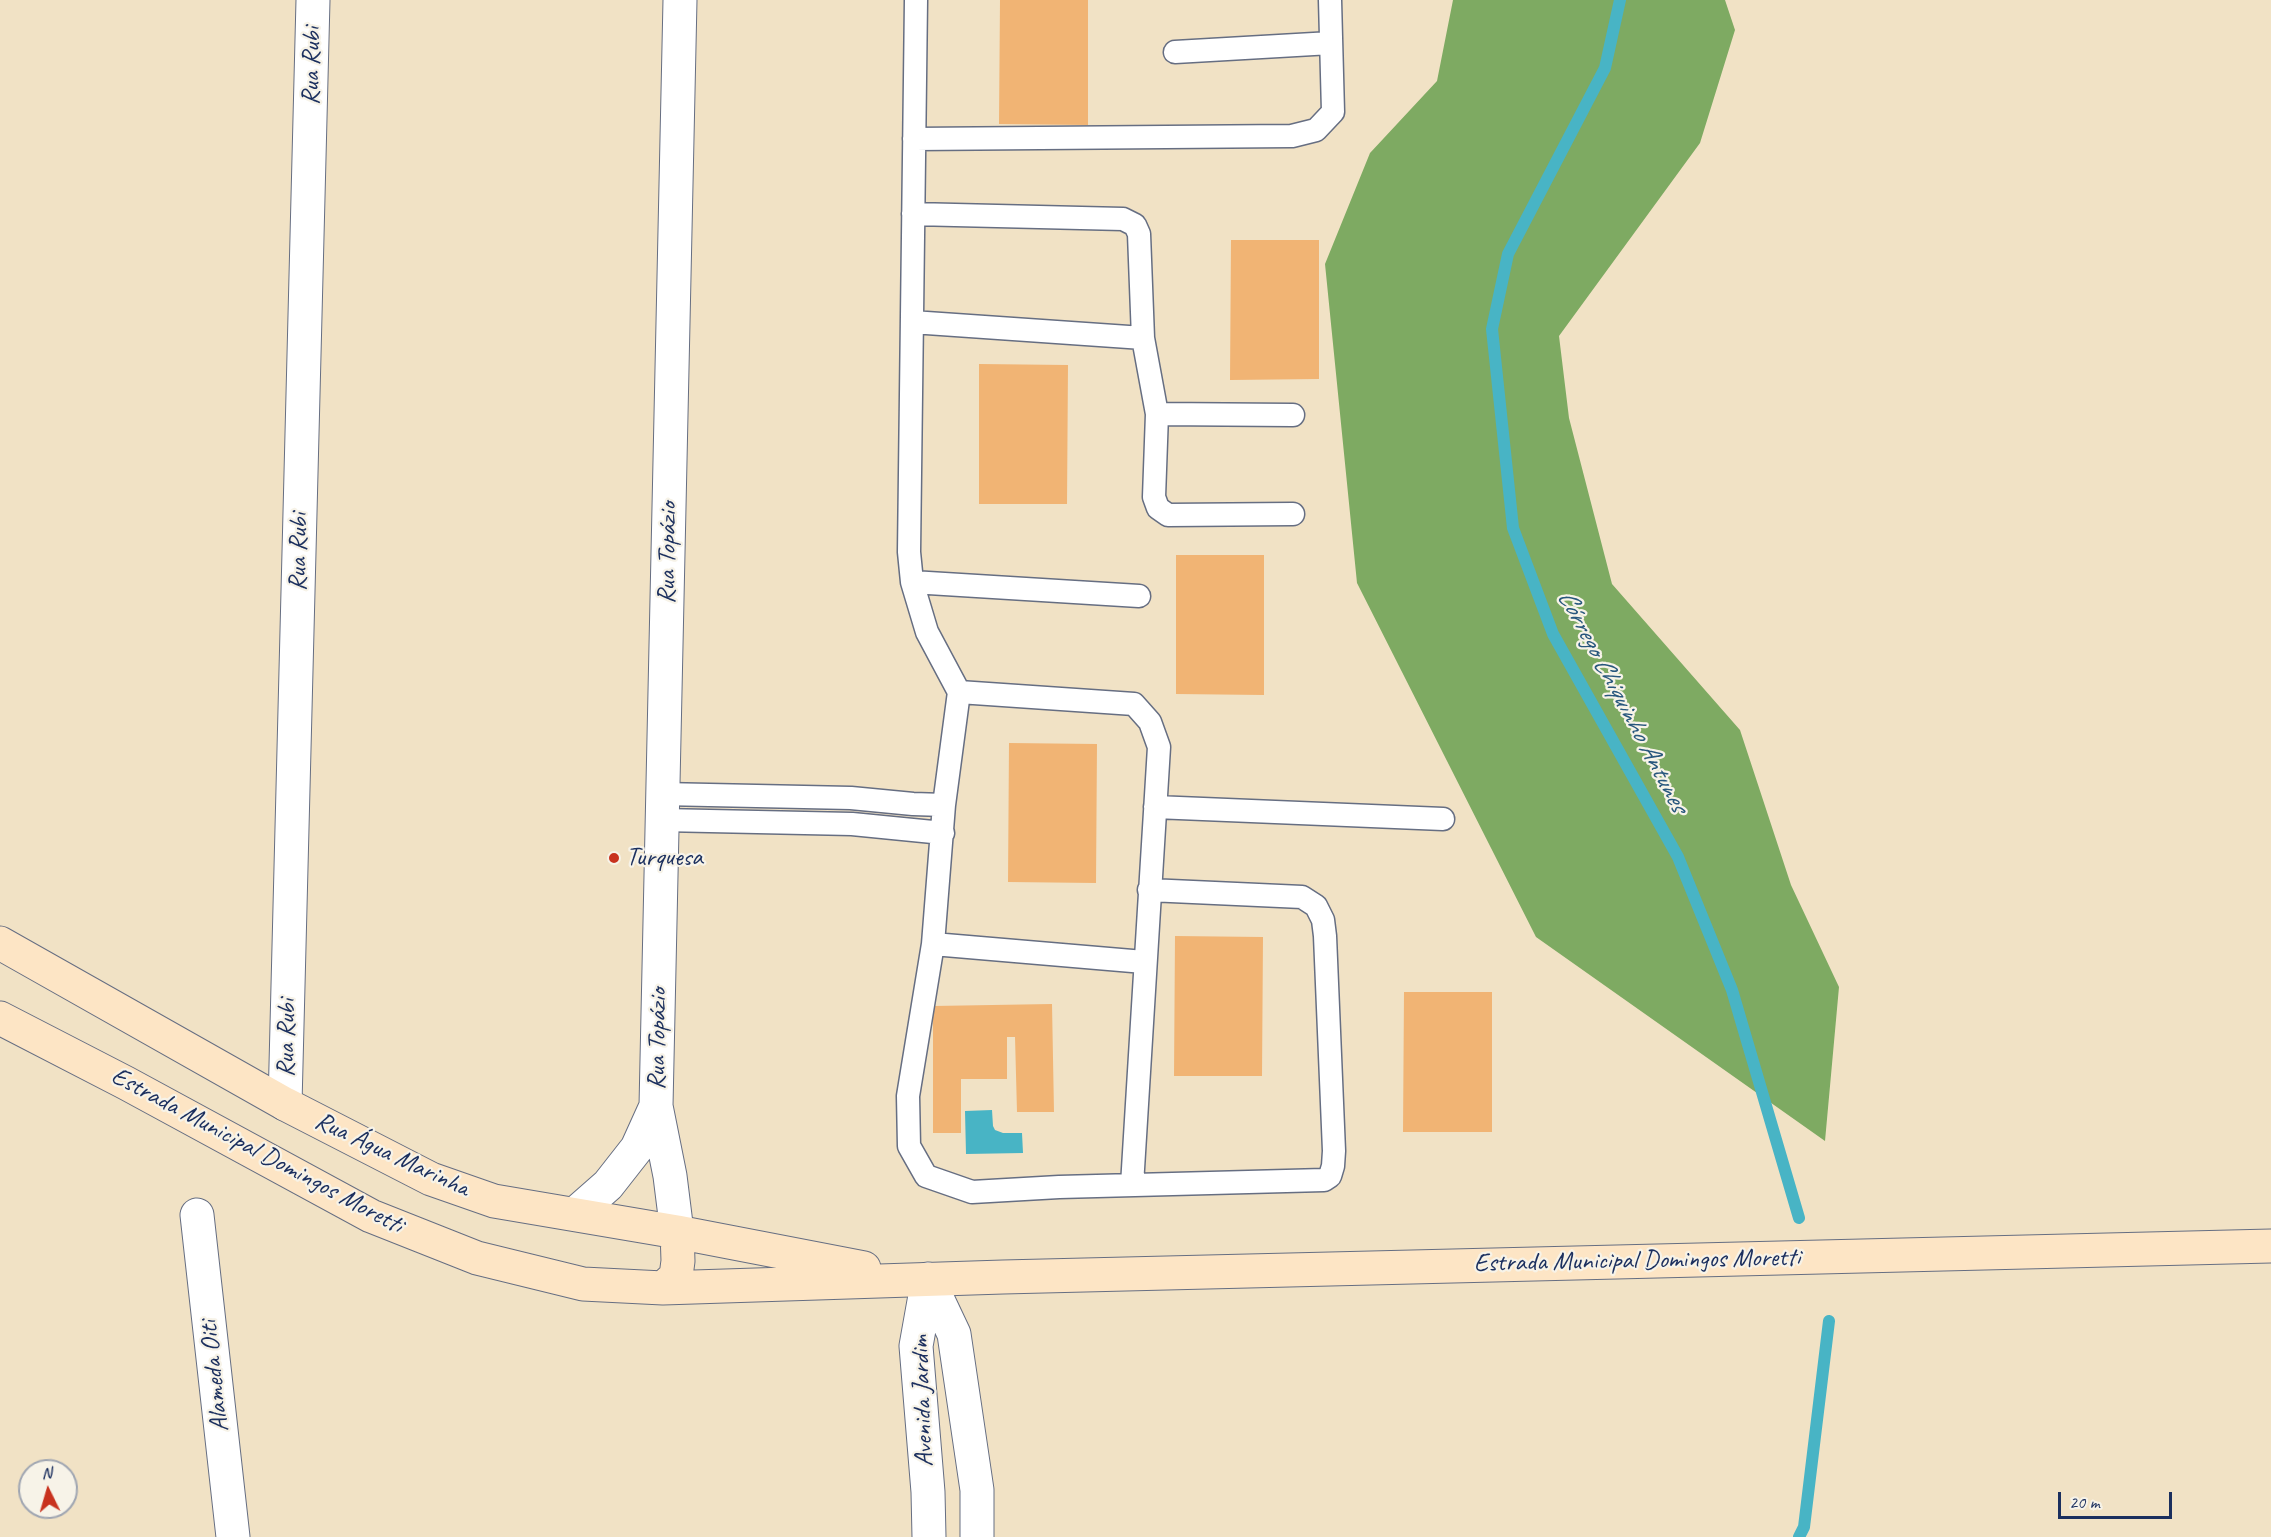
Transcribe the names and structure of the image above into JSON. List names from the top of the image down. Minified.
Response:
{"streets":{"street":["Rua Rubi","Rua Topázio","Estrada Municipal Domingos Moretti","Rua Água Marinha","Alameda Oiti","Avenida Jardim"]},"crossings":[["Rua Rubi","Rua Água Marinha"],["Estrada Municipal Domingos Moretti","Rua Água Marinha"],["Estrada Municipal Domingos Moretti","Avenida Jardim"],["Rua Água Marinha","Avenida Jardim"]],"water":["Córrego Chiquinho Antunes"],"places":["Turquesa"],"scale_bar":"20 m","north":"top"}
